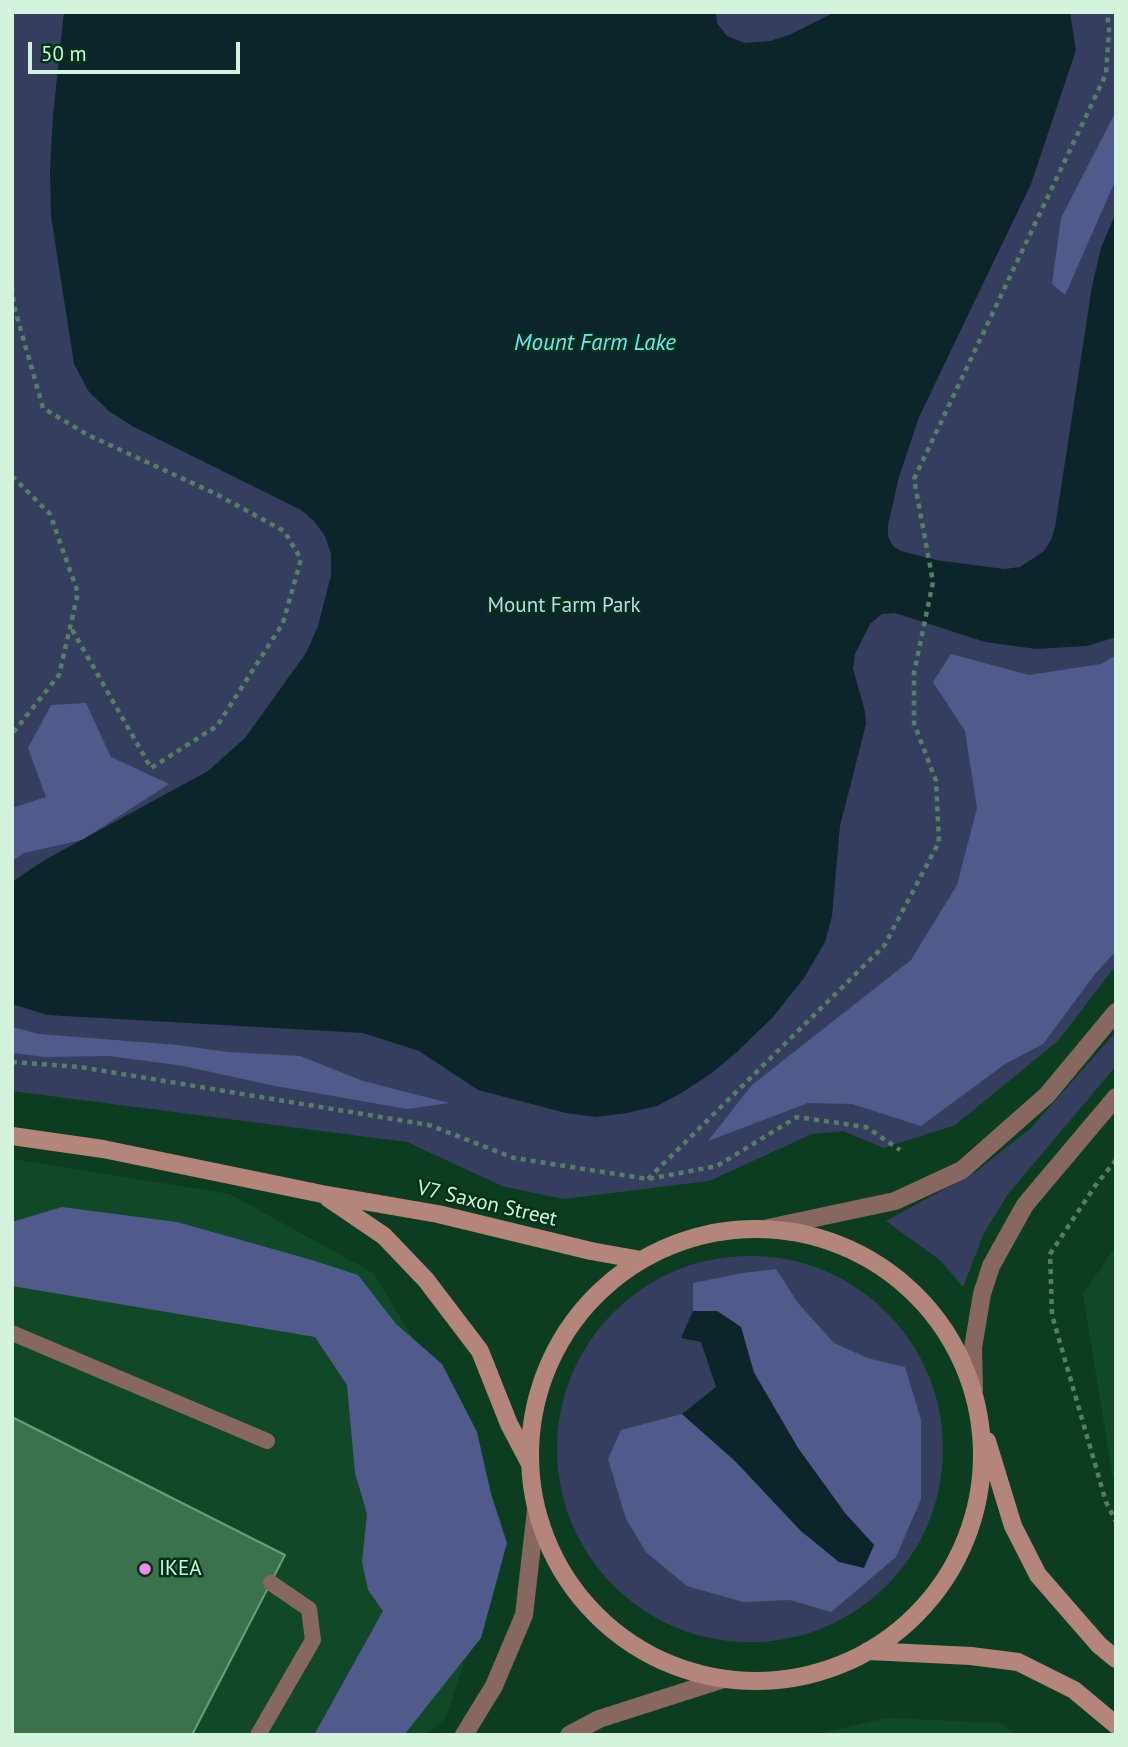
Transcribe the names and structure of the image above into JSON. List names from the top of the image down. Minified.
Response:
{"streets":{"main road":["V7 Saxon Street"]},"water":["Mount Farm Lake"],"parks":["Mount Farm Park"],"places":["IKEA"],"scale_bar":"50 m"}
